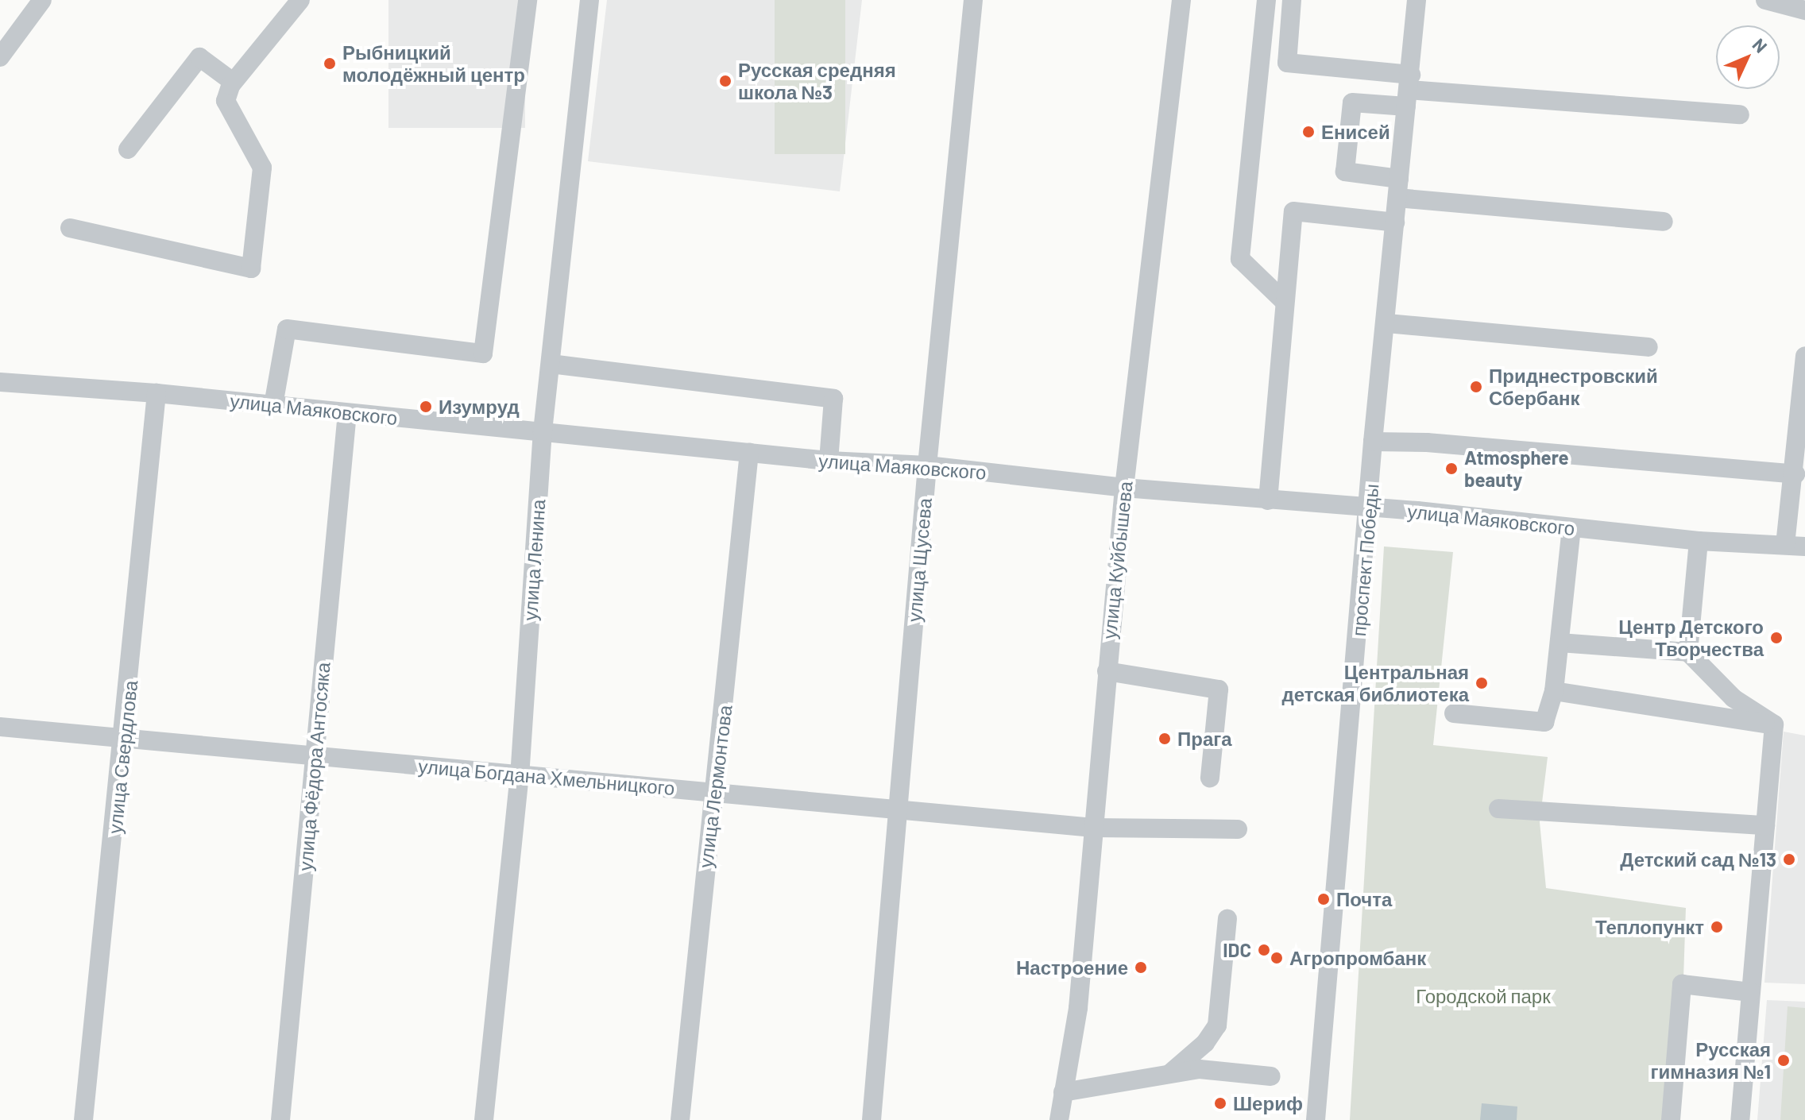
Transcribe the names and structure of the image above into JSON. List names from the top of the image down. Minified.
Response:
{"streets":{"street":["улица Маяковского","улица Ленина","улица Щусева","улица Куйбышева","проспект Победы","улица Свердлова","улица Фёдора Антосяка","улица Богдана Хмельницкого","улица Лермонтова"]},"crossings":[["улица Маяковского","улица Ленина"],["улица Маяковского","улица Щусева"],["улица Маяковского","улица Куйбышева"],["улица Маяковского","проспект Победы"],["улица Маяковского","улица Свердлова"],["улица Маяковского","улица Фёдора Антосяка"],["улица Маяковского","улица Лермонтова"],["улица Ленина","улица Богдана Хмельницкого"],["улица Щусева","улица Богдана Хмельницкого"],["улица Куйбышева","улица Богдана Хмельницкого"],["улица Свердлова","улица Богдана Хмельницкого"],["улица Фёдора Антосяка","улица Богдана Хмельницкого"],["улица Богдана Хмельницкого","улица Лермонтова"]],"parks":["Городской парк"],"places":["Рыбницкий молодёжный центр","Русская средняя школа №3","Енисей","Приднестровский Сбербанк","Изумруд","Atmosphere beauty","Центр Детского Творчества","Центральная детская библиотека","Прага","Детский сад №13","Почта","Теплопункт","IDC","Агропромбанк","Настроение","Русская гимназия №1","Шериф"],"north":"top right"}
